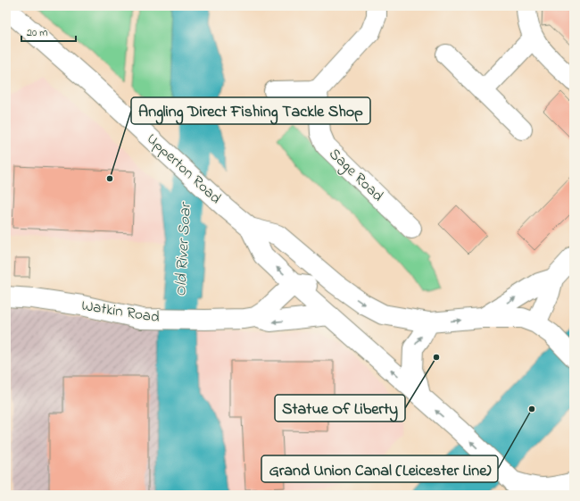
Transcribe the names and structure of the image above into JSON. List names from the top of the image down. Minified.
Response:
{"streets":{"street":["Upperton Road","Sage Road","Watkin Road"]},"crossings":[["Upperton Road","Watkin Road"]],"water":["Old River Soar"],"places":["Angling Direct Fishing Tackle Shop","Statue Of Liberty","Grand Union Canal (Leicester Line)"],"scale_bar":"20 m"}
